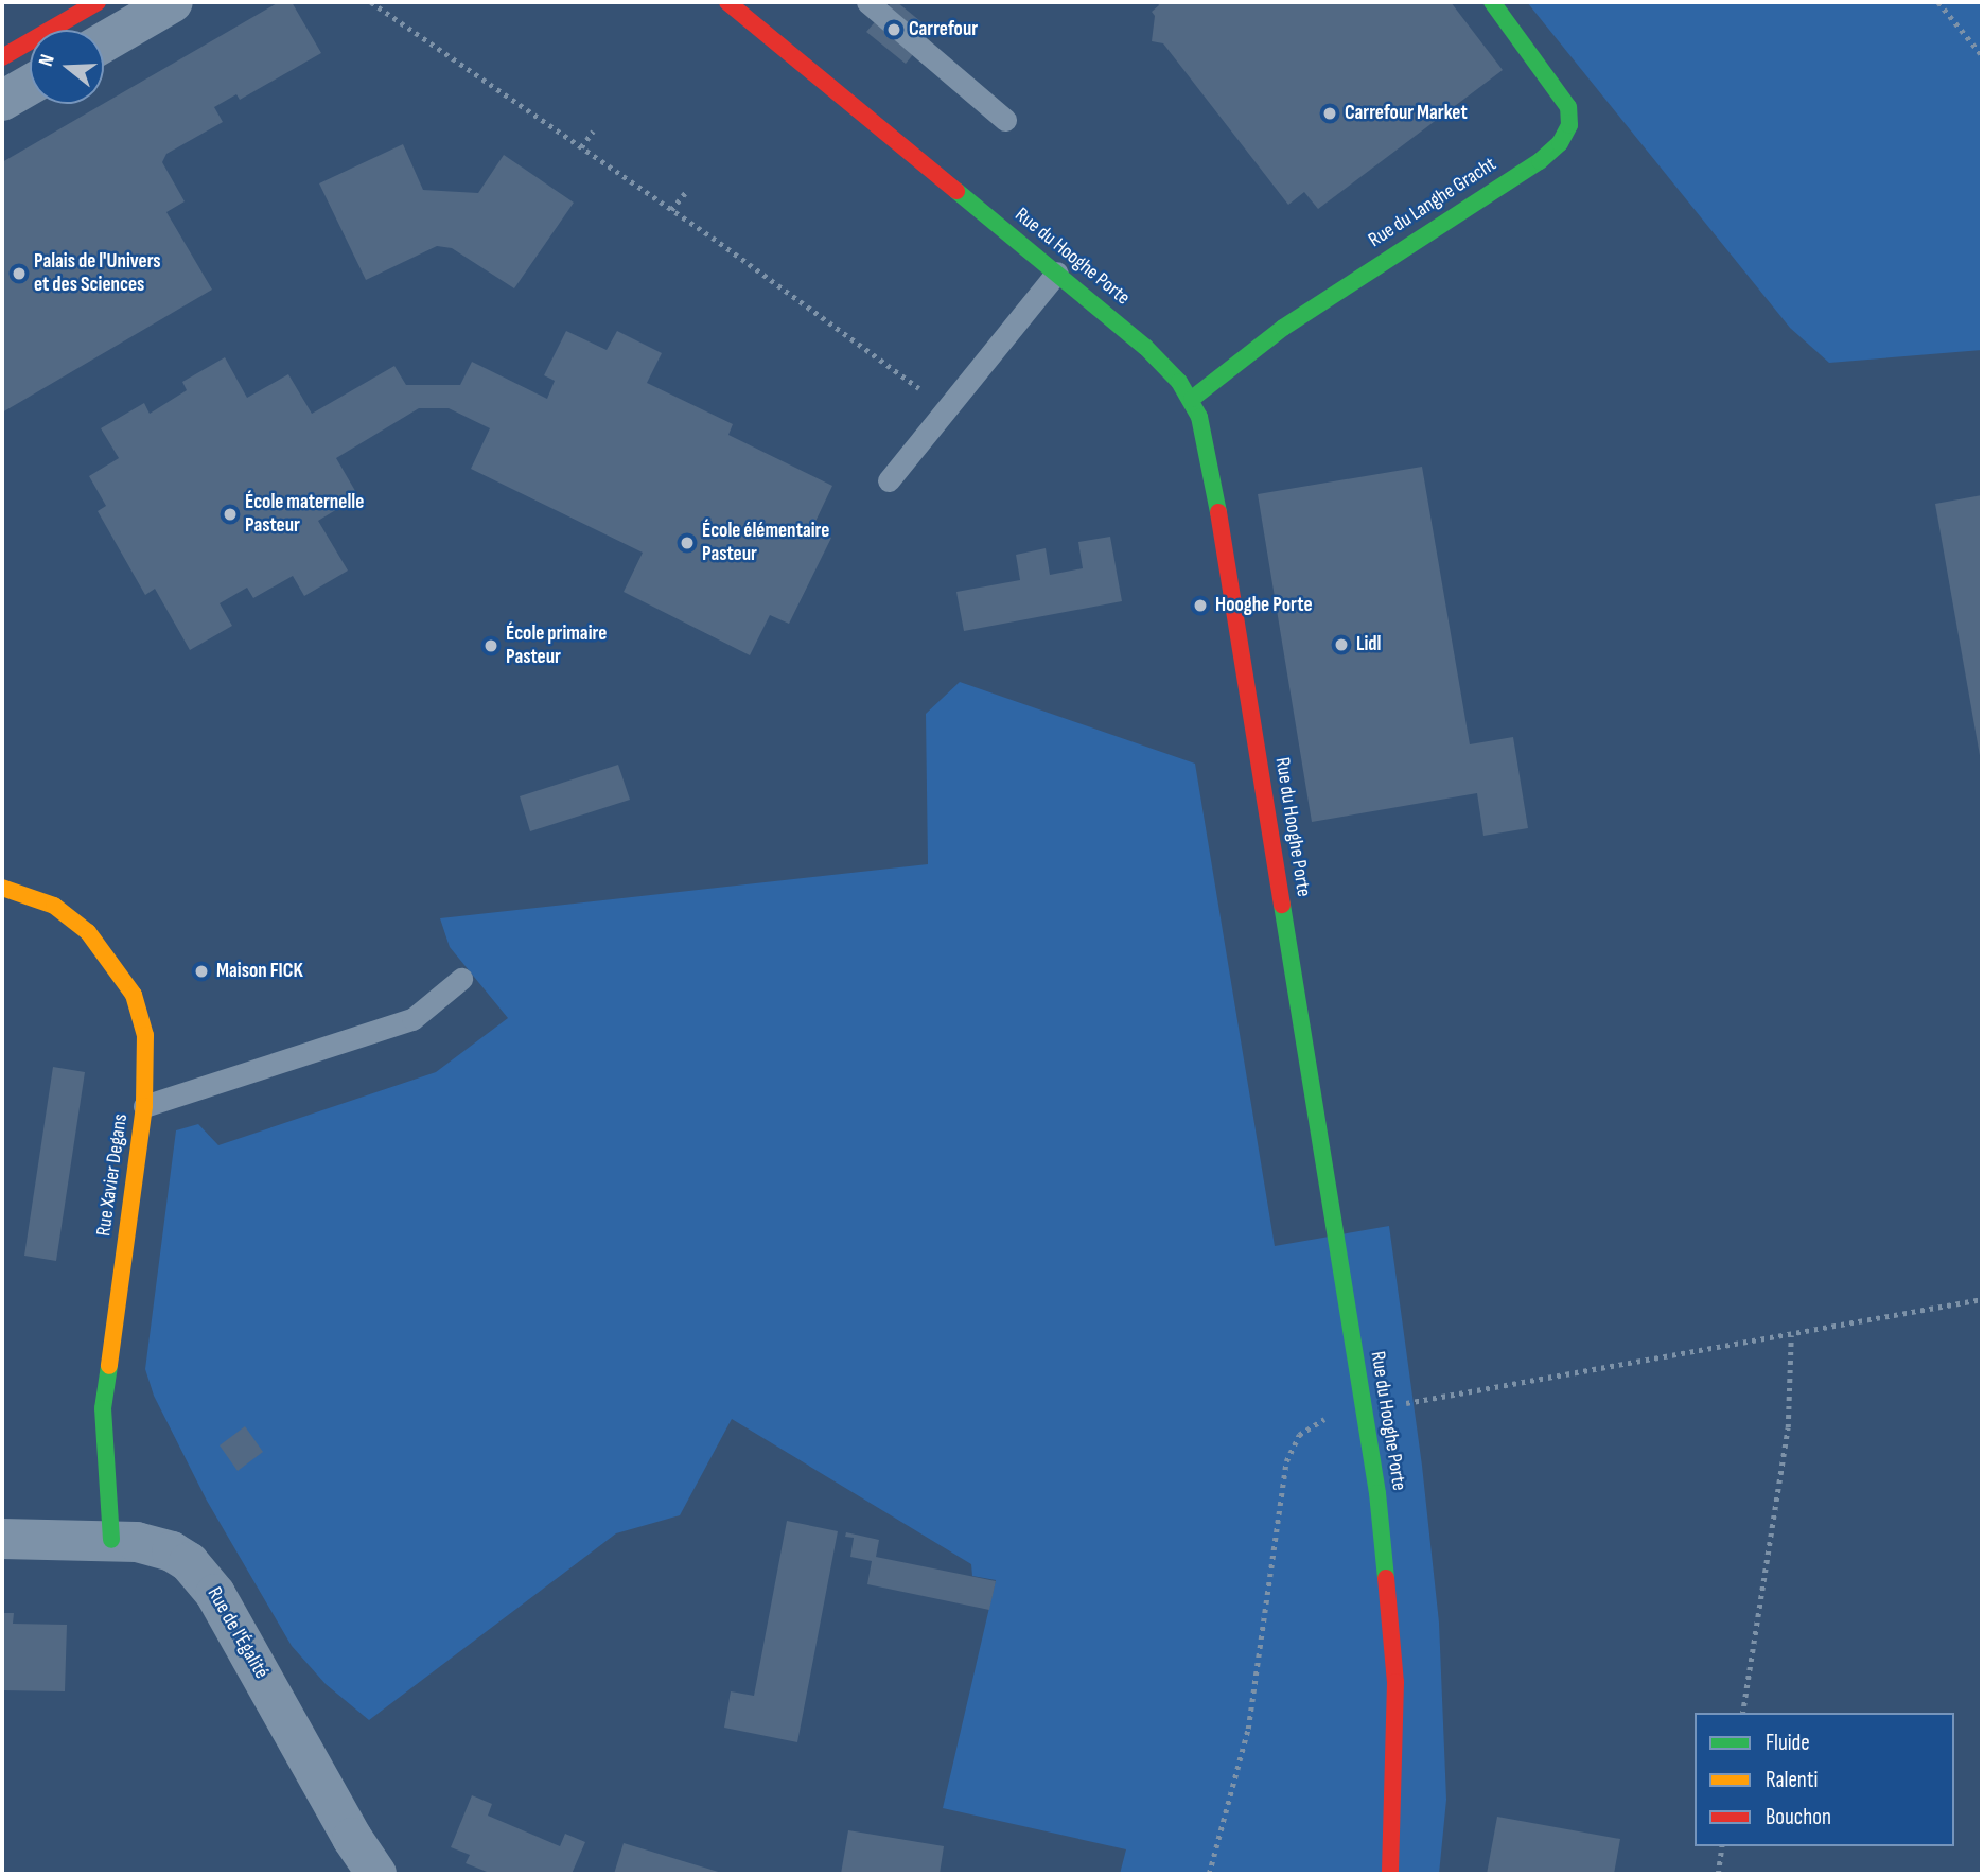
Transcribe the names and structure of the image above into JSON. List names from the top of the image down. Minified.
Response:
{"streets":{"street":["Rue du Langhe Gracht","Rue du Hooghe Porte","Rue Xavier Degans","Rue de l'Égalité"]},"crossings":[["Rue du Langhe Gracht","Rue du Hooghe Porte"],["Rue Xavier Degans","Rue de l'Égalité"]],"places":["Carrefour","Carrefour Market","Palais de l'Univers et des Sciences","École maternelle Pasteur","École élémentaire Pasteur","Hooghe Porte","Lidl","École primaire Pasteur","Maison FICK"],"legend":["Fluide","Ralenti","Bouchon"],"north":"left"}
